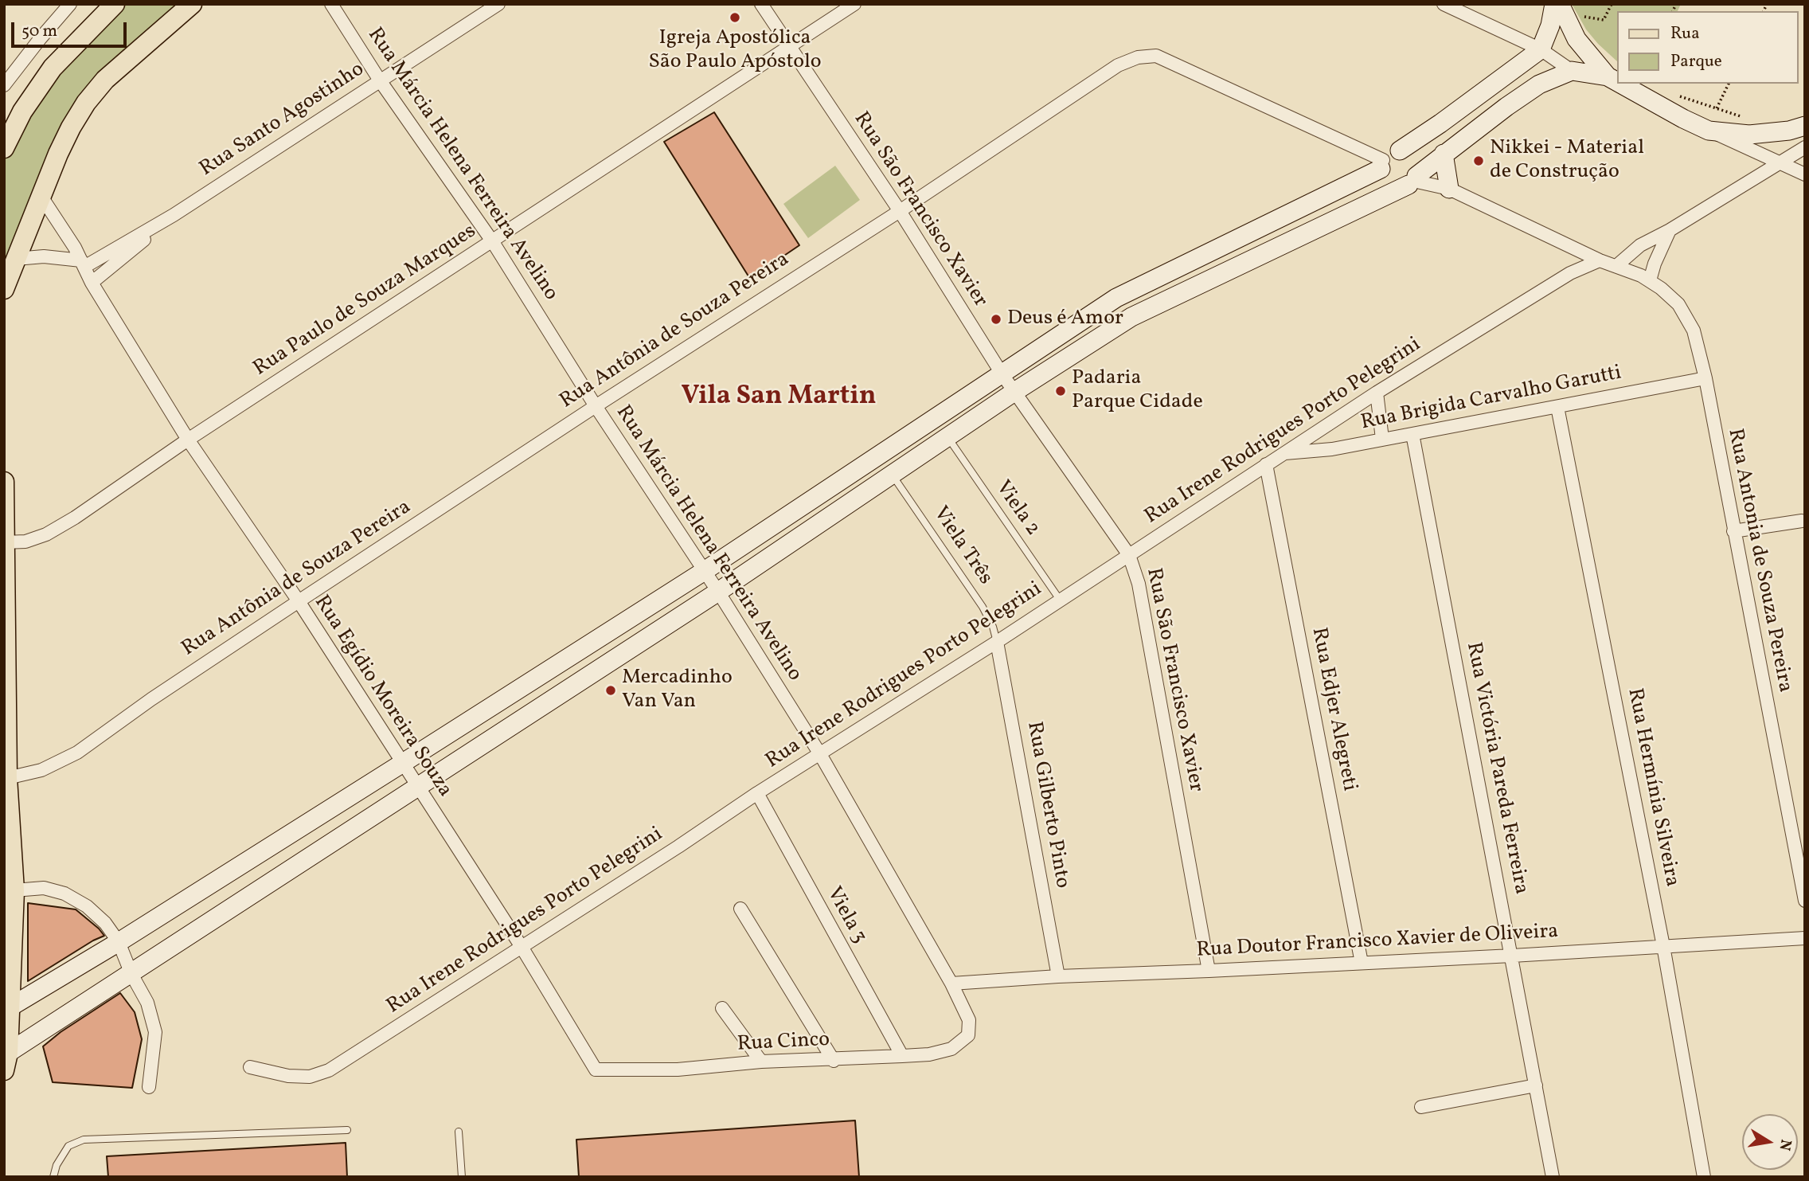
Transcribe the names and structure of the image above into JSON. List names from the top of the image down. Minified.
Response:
{"streets":{"street":["Rua Santo Agostinho","Rua Márcia Helena Ferreira Avelino","Rua São Francisco Xavier","Rua Paulo de Souza Marques","Rua Antônia de Souza Pereira","Rua Brigida Carvalho Garutti","Rua Irene Rodrigues Porto Pelegrini","Rua Antonia de Souza Pereira","Rua Egídio Moreira Souza","Rua Edjer Alegreti","Rua Victória Pareda Ferreira","Rua Hermínia Silveira","Rua Gilberto Pinto","Viela 3","Rua Doutor Francisco Xavier de Oliveira","Rua Cinco"],"lane":["Viela 2","Viela Três"]},"crossings":[["Rua Santo Agostinho","Rua Márcia Helena Ferreira Avelino"],["Rua Santo Agostinho","Rua Egídio Moreira Souza"],["Rua Márcia Helena Ferreira Avelino","Rua Paulo de Souza Marques"],["Rua Márcia Helena Ferreira Avelino","Rua Antônia de Souza Pereira"],["Rua Márcia Helena Ferreira Avelino","Rua Irene Rodrigues Porto Pelegrini"],["Rua Márcia Helena Ferreira Avelino","Rua Doutor Francisco Xavier de Oliveira"],["Rua Márcia Helena Ferreira Avelino","Rua Cinco"],["Rua São Francisco Xavier","Rua Paulo de Souza Marques"],["Rua São Francisco Xavier","Rua Antônia de Souza Pereira"],["Rua São Francisco Xavier","Rua Irene Rodrigues Porto Pelegrini"],["Rua São Francisco Xavier","Rua Doutor Francisco Xavier de Oliveira"],["Rua Paulo de Souza Marques","Rua Egídio Moreira Souza"],["Rua Antônia de Souza Pereira","Rua Egídio Moreira Souza"],["Rua Brigida Carvalho Garutti","Rua Irene Rodrigues Porto Pelegrini"],["Rua Brigida Carvalho Garutti","Rua Antonia de Souza Pereira"],["Rua Brigida Carvalho Garutti","Rua Victória Pareda Ferreira"],["Rua Brigida Carvalho Garutti","Rua Hermínia Silveira"],["Rua Irene Rodrigues Porto Pelegrini","Viela 2"],["Rua Irene Rodrigues Porto Pelegrini","Viela Três"],["Rua Irene Rodrigues Porto Pelegrini","Rua Egídio Moreira Souza"],["Rua Irene Rodrigues Porto Pelegrini","Rua Edjer Alegreti"],["Rua Irene Rodrigues Porto Pelegrini","Rua Gilberto Pinto"],["Rua Irene Rodrigues Porto Pelegrini","Viela 3"],["Viela Três","Rua Gilberto Pinto"],["Rua Egídio Moreira Souza","Rua Cinco"],["Rua Edjer Alegreti","Rua Doutor Francisco Xavier de Oliveira"],["Rua Victória Pareda Ferreira","Rua Doutor Francisco Xavier de Oliveira"],["Rua Hermínia Silveira","Rua Doutor Francisco Xavier de Oliveira"],["Rua Gilberto Pinto","Rua Doutor Francisco Xavier de Oliveira"],["Viela 3","Rua Cinco"]],"districts":["Vila San Martin"],"places":["Igreja Apostólica São Paulo Apóstolo","Nikkei - Material de Construção","Deus é Amor","Padaria Parque Cidade","Mercadinho Van Van"],"legend":["Rua","Parque"],"scale_bar":"50 m","north":"right"}
